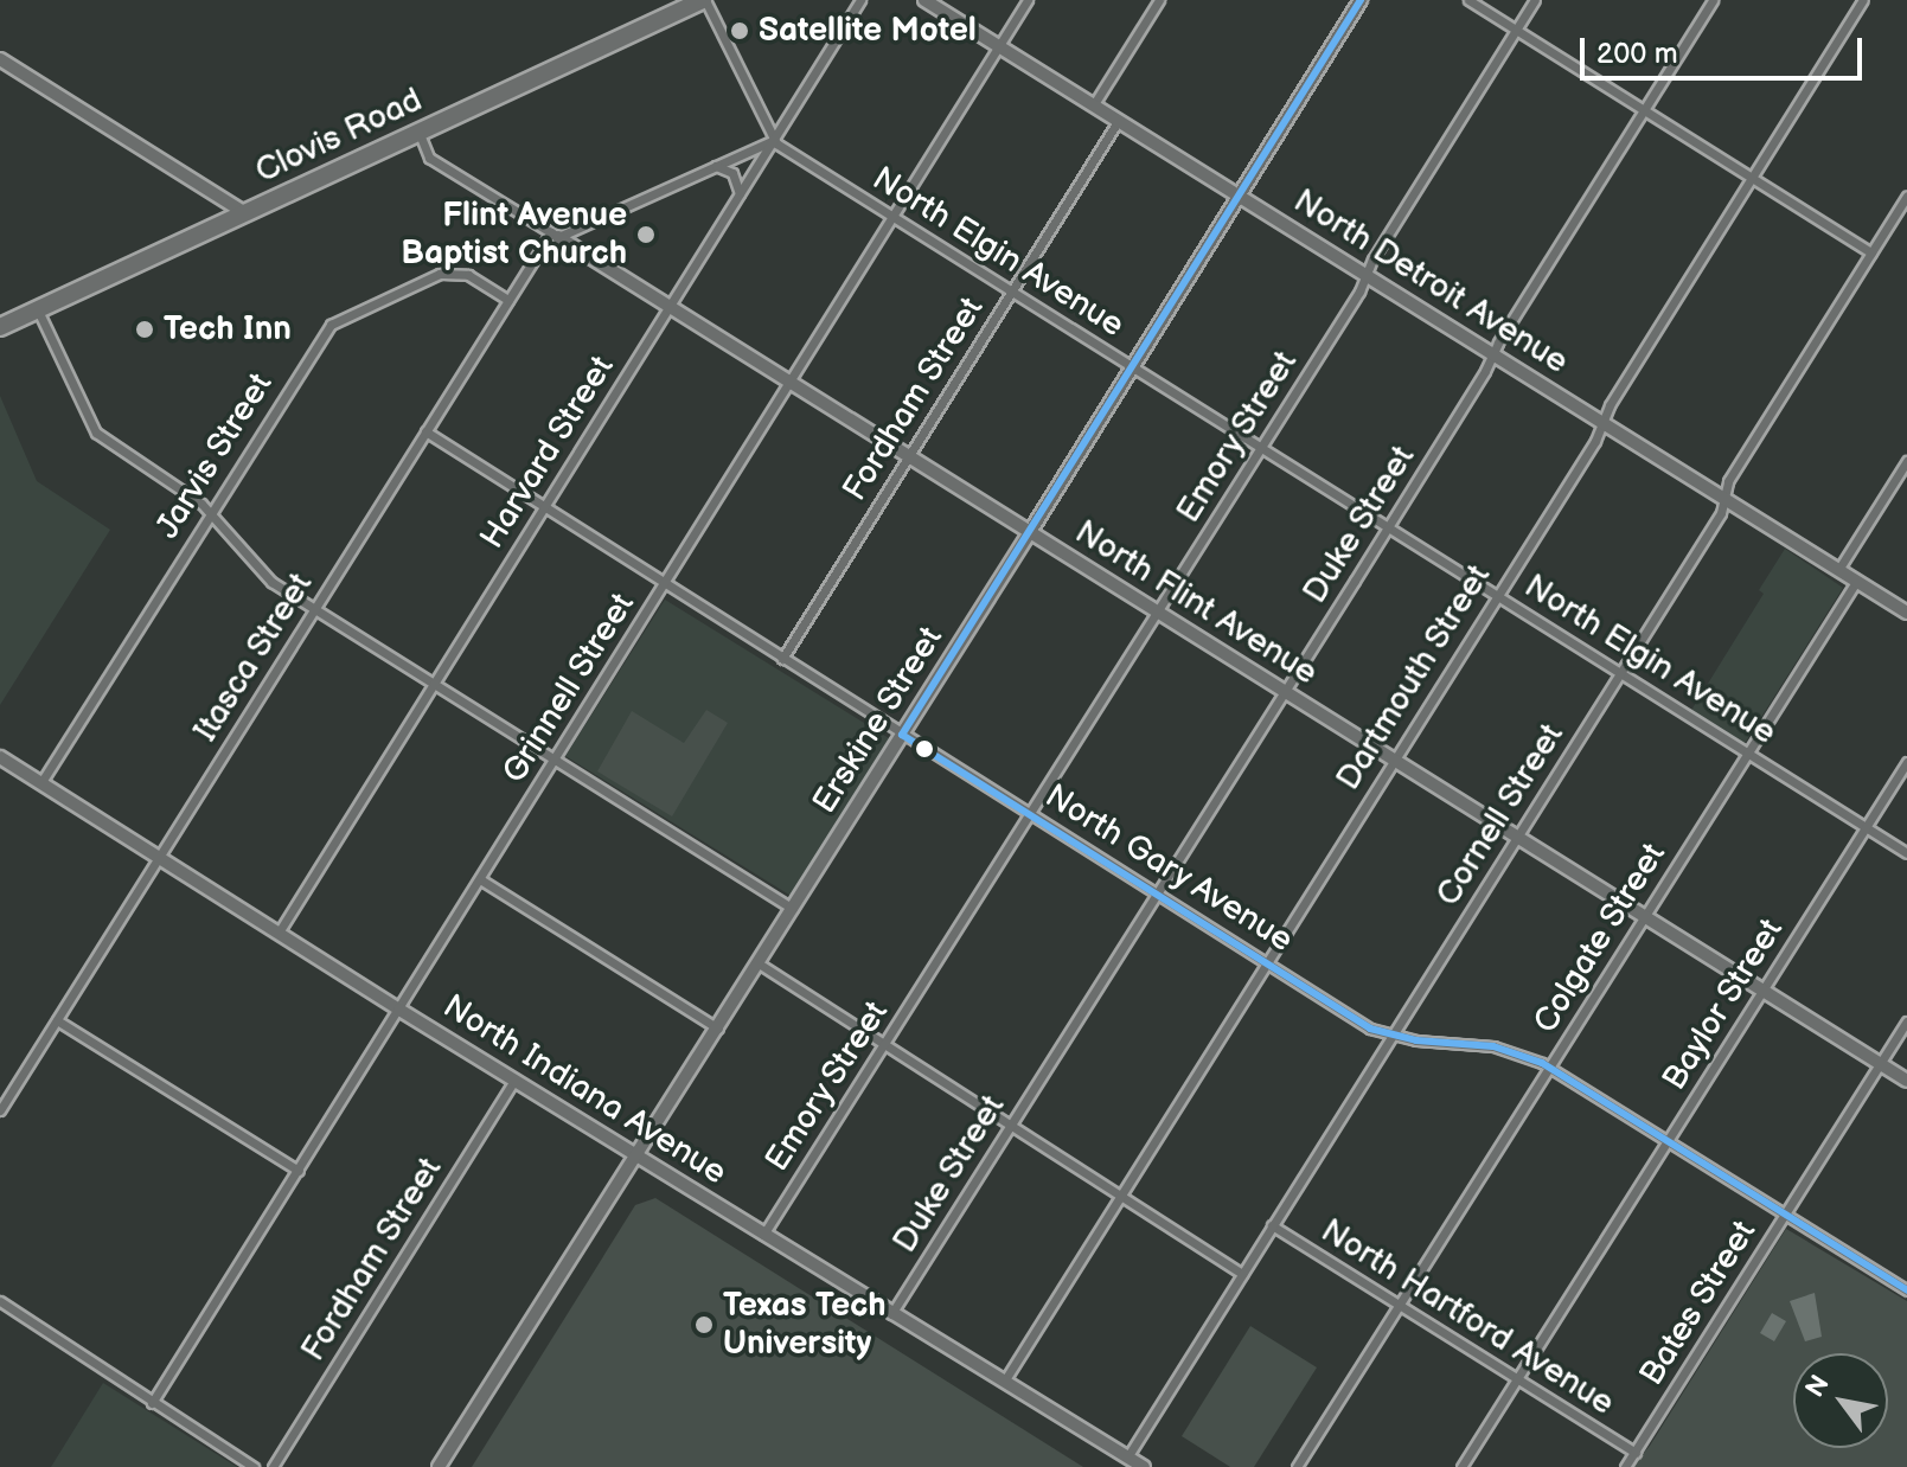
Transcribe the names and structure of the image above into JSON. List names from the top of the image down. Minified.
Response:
{"streets":{"highway":["Clovis Road"],"street":["North Elgin Avenue","North Detroit Avenue","Fordham Street","Emory Street","Harvard Street","Jarvis Street","Duke Street","North Flint Avenue","Itasca Street","Dartmouth Street","Grinnell Street","Erskine Street","Cornell Street","North Gary Avenue","Colgate Street","Baylor Street","North Indiana Avenue","Bates Street","North Hartford Avenue"]},"crossings":[["Clovis Road","North Flint Avenue"],["North Elgin Avenue","Fordham Street"],["North Elgin Avenue","Emory Street"],["North Elgin Avenue","Harvard Street"],["North Elgin Avenue","Duke Street"],["North Elgin Avenue","Dartmouth Street"],["North Elgin Avenue","Grinnell Street"],["North Elgin Avenue","Erskine Street"],["North Elgin Avenue","Cornell Street"],["North Elgin Avenue","Colgate Street"],["North Elgin Avenue","Baylor Street"],["North Detroit Avenue","Fordham Street"],["North Detroit Avenue","Emory Street"],["North Detroit Avenue","Duke Street"],["North Detroit Avenue","Dartmouth Street"],["North Detroit Avenue","Grinnell Street"],["North Detroit Avenue","Erskine Street"],["North Detroit Avenue","Cornell Street"],["North Detroit Avenue","Colgate Street"],["Fordham Street","North Flint Avenue"],["Fordham Street","North Gary Avenue"],["Fordham Street","North Indiana Avenue"],["Emory Street","North Flint Avenue"],["Emory Street","North Gary Avenue"],["Emory Street","North Indiana Avenue"],["Harvard Street","North Flint Avenue"],["Harvard Street","North Gary Avenue"],["Harvard Street","North Indiana Avenue"],["Jarvis Street","Itasca Street"],["Jarvis Street","North Indiana Avenue"],["Duke Street","North Flint Avenue"],["Duke Street","North Gary Avenue"],["Duke Street","North Indiana Avenue"],["North Flint Avenue","Itasca Street"],["North Flint Avenue","Dartmouth Street"],["North Flint Avenue","Grinnell Street"],["North Flint Avenue","Erskine Street"],["North Flint Avenue","Cornell Street"],["North Flint Avenue","Colgate Street"],["North Flint Avenue","Baylor Street"],["North Flint Avenue","Bates Street"],["Itasca Street","North Gary Avenue"],["Itasca Street","North Indiana Avenue"],["Dartmouth Street","North Gary Avenue"],["Dartmouth Street","North Indiana Avenue"],["Grinnell Street","North Gary Avenue"],["Grinnell Street","North Indiana Avenue"],["Erskine Street","North Gary Avenue"],["Erskine Street","North Indiana Avenue"],["Cornell Street","North Gary Avenue"],["Cornell Street","North Indiana Avenue"],["Cornell Street","North Hartford Avenue"],["North Gary Avenue","Colgate Street"],["North Gary Avenue","Baylor Street"],["North Gary Avenue","Bates Street"],["Colgate Street","North Hartford Avenue"],["Baylor Street","North Hartford Avenue"],["Bates Street","North Hartford Avenue"]],"places":["Satellite Motel","Flint Avenue Baptist Church","Tech Inn","Texas Tech University"],"scale_bar":"200 m","north":"top left"}
